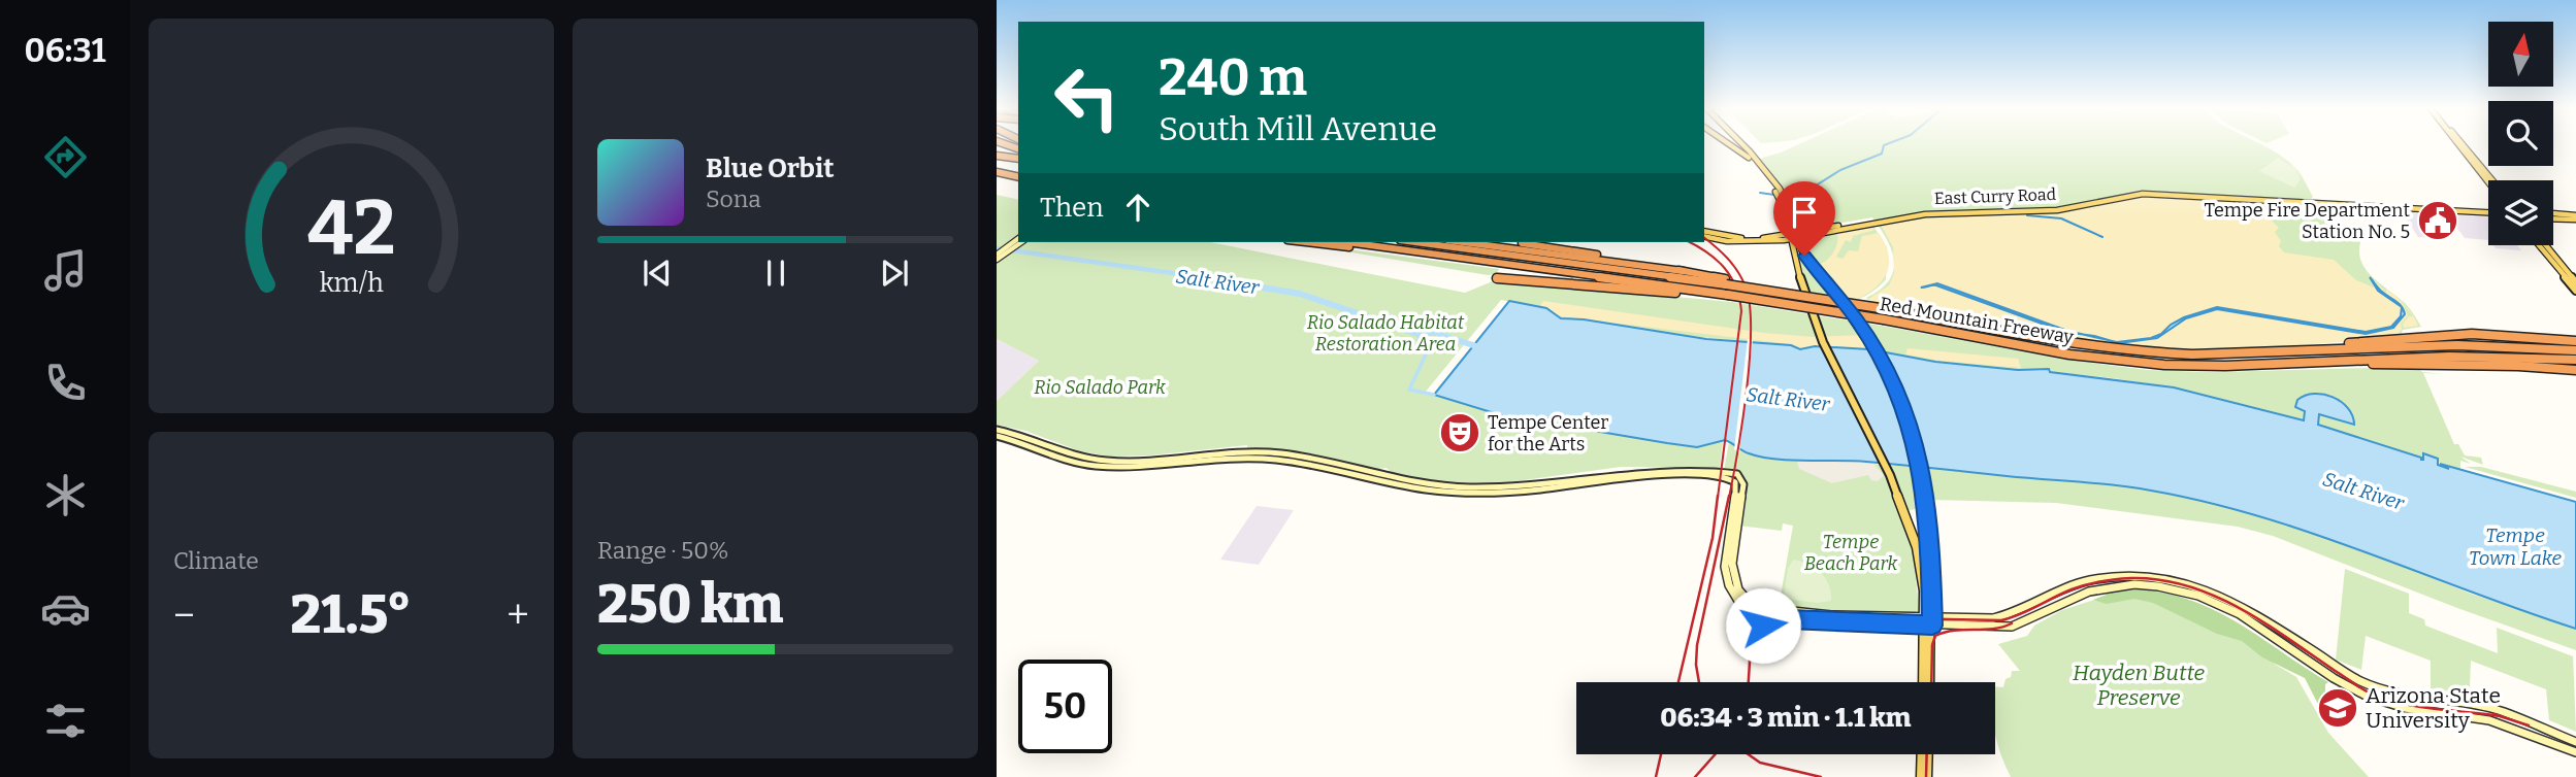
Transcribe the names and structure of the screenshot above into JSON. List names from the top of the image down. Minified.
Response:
{"streets":{"highway":["Red Mountain Freeway"],"main road":["East Curry Road"]},"water":["Salt River","Tempe Town Lake"],"parks":["Rio Salado Habitat Restoration Area","Rio Salado Park","Tempe Beach Park","Hayden Butte Preserve"],"places":{"public building":["Tempe Fire Department Station No. 5"],"theatre":["Tempe Center for the Arts"],"school or university":["Arizona State University"]},"north":"top","page":{"tabs":"06:31","turn":["240 m","South Mill Avenue"],"song":["Blue Orbit","Sona"],"then":"Then","tile":["Climate",["Range · 50%","250 km"]],"heat":["−","21.5°","+"],"limit":"50","trip":"06:34 · 3 min · 1.1 km","gauge":["42","km/h"]}}
